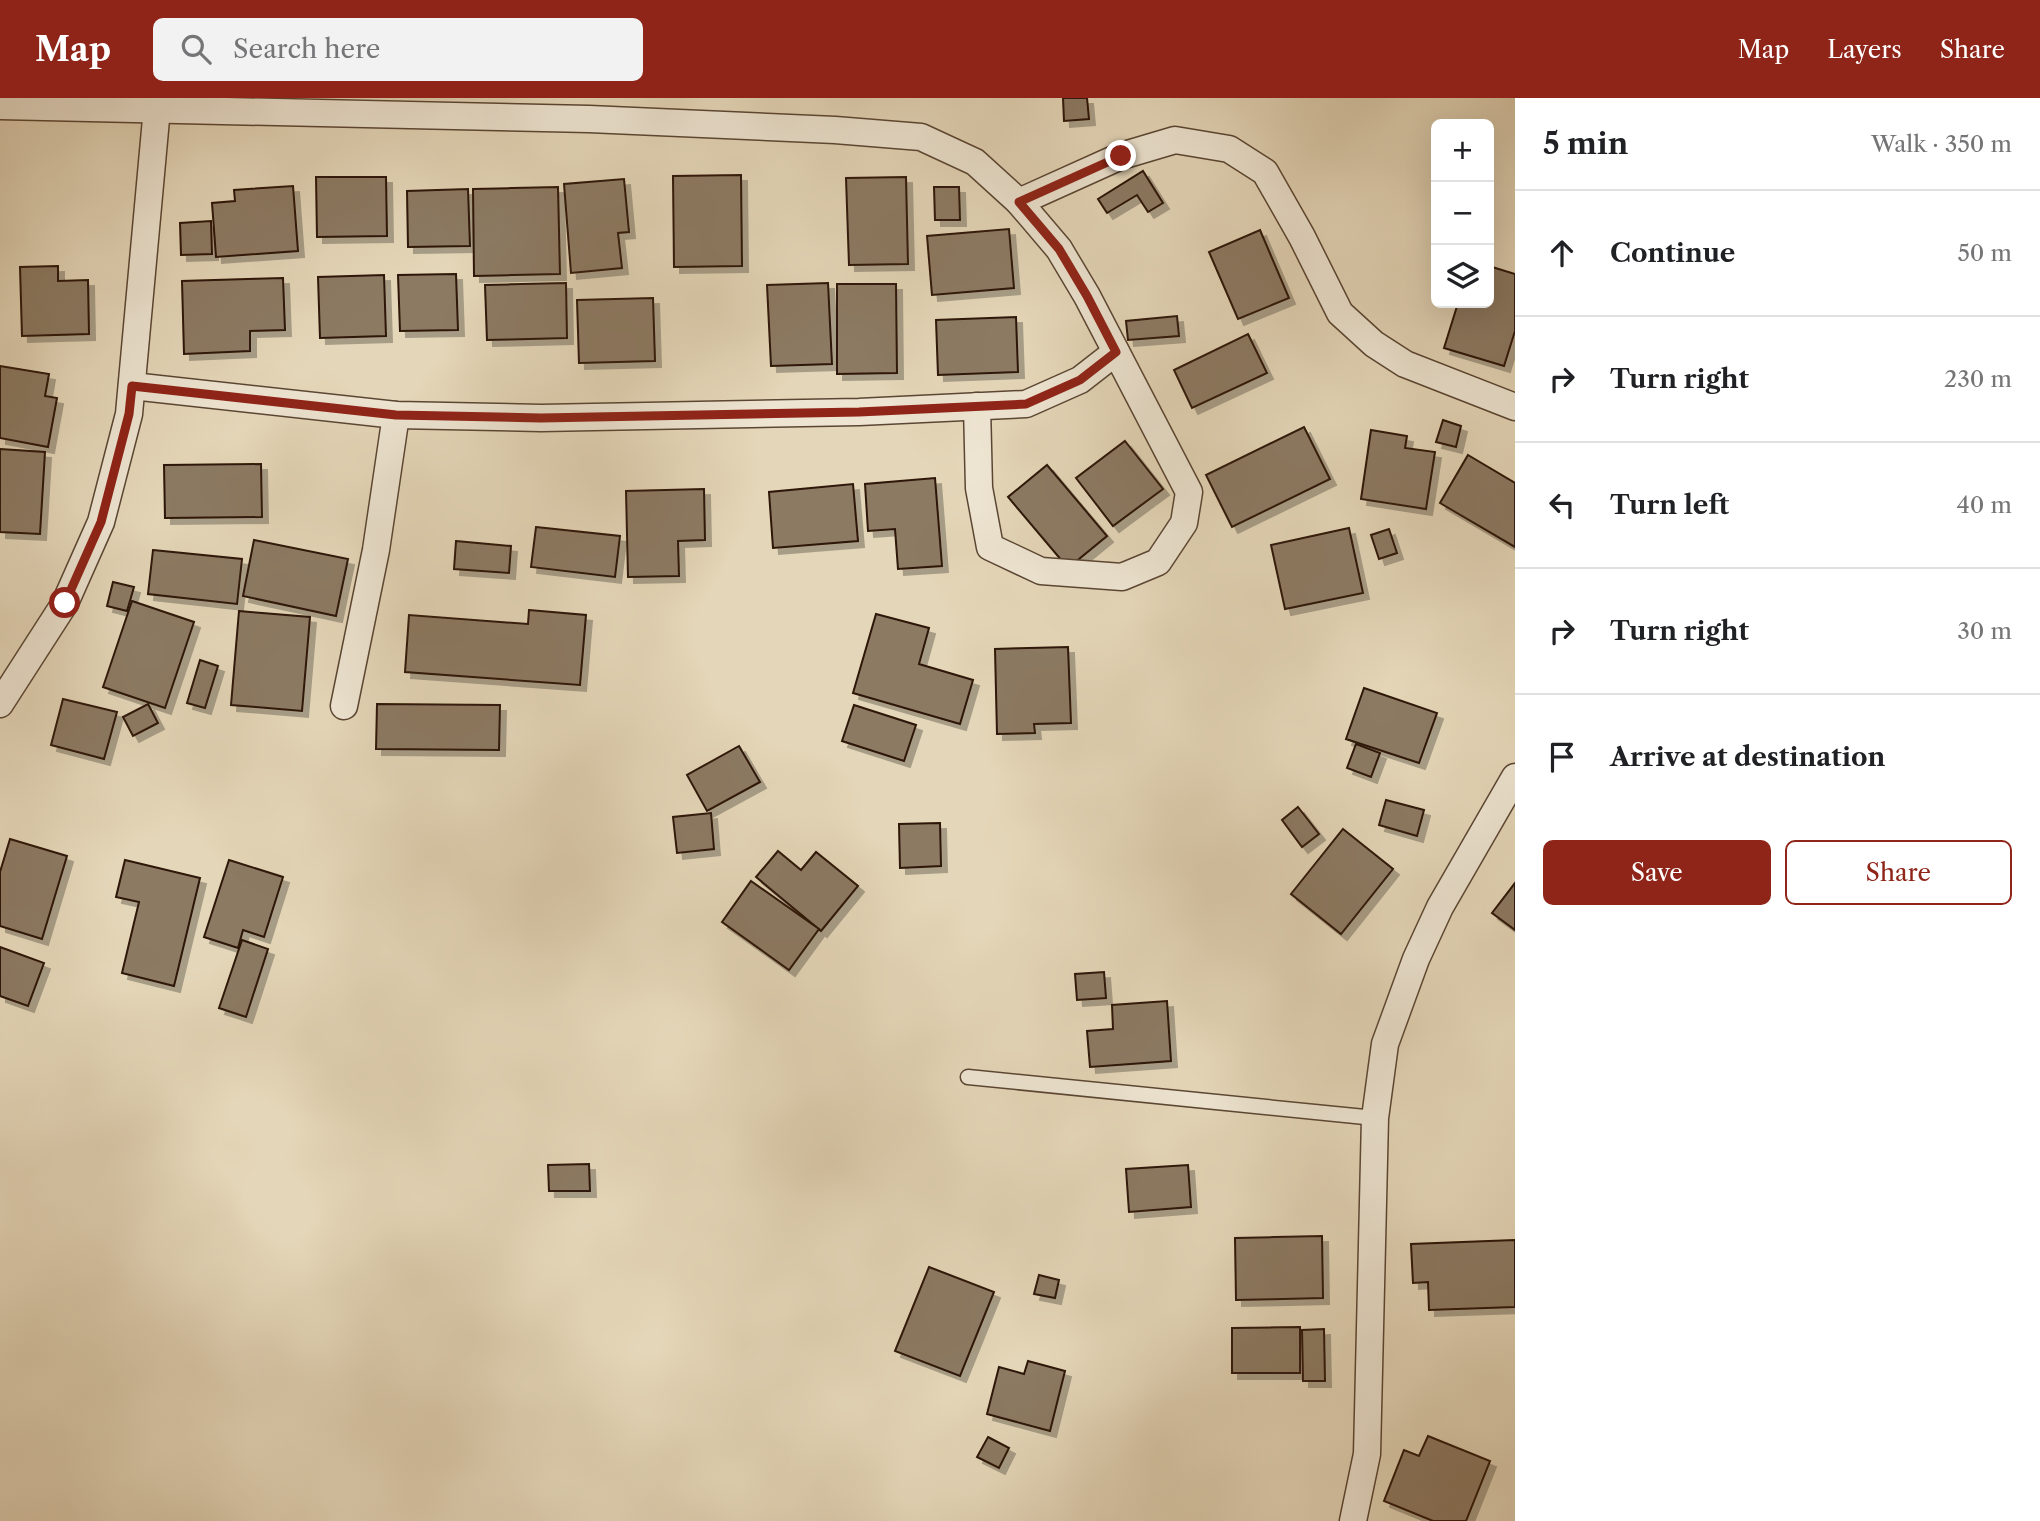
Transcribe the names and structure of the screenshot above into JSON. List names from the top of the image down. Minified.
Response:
{"page":{"header":"Map","search":"Search here","nav":["Map","Layers","Share"],"heading":["5 min","Walk · 350 m"],"map_buttons":["+","−"],"list":[["Continue","50 m"],["Turn right","230 m"],["Turn left","40 m"],["Turn right","30 m"],"Arrive at destination"],"buttons":["Save","Share"]}}
